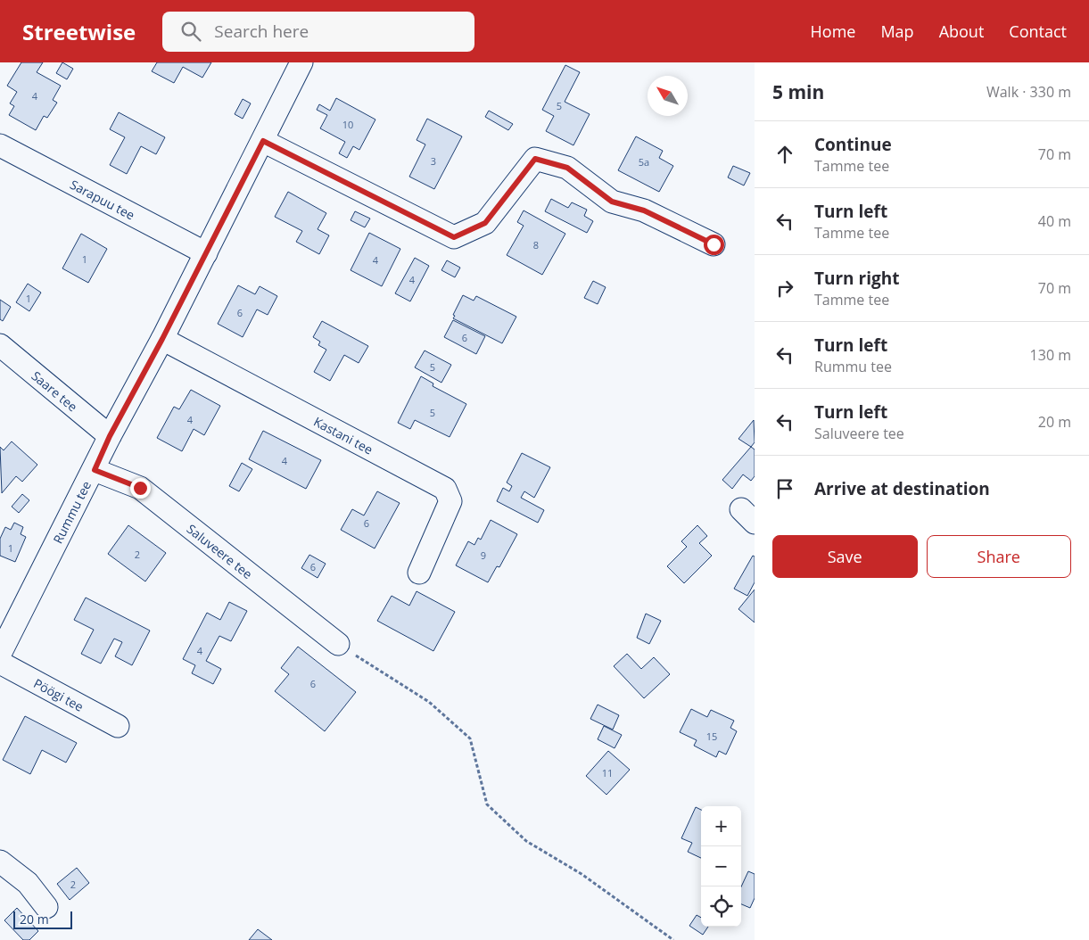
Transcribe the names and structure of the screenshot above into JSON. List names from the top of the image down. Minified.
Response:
{"streets":{"street":["Sarapuu tee","Saare tee","Kastani tee","Rummu tee","Saluveere tee","Pöögi tee"]},"crossings":[["Sarapuu tee","Rummu tee"],["Saare tee","Rummu tee"],["Kastani tee","Rummu tee"],["Rummu tee","Saluveere tee"]],"house_numbers":["4","5","10","3","5a","8","1","4","4","1","6","6","5","5","4","4","6","1","2","9","6","4","6","15","11","2"],"scale_bar":"20 m","north":"top left","page":{"header":"Streetwise","search":"Search here","nav":["Home","Map","About","Contact"],"heading":["5 min","Walk · 330 m"],"list":[["Continue","Tamme tee","70 m"],["Turn left","Tamme tee","40 m"],["Turn right","Tamme tee","70 m"],["Turn left","Rummu tee","130 m"],["Turn left","Saluveere tee","20 m"],"Arrive at destination"],"buttons":["Save","Share"],"map_buttons":["+","−"],"scale":"20 m"}}
